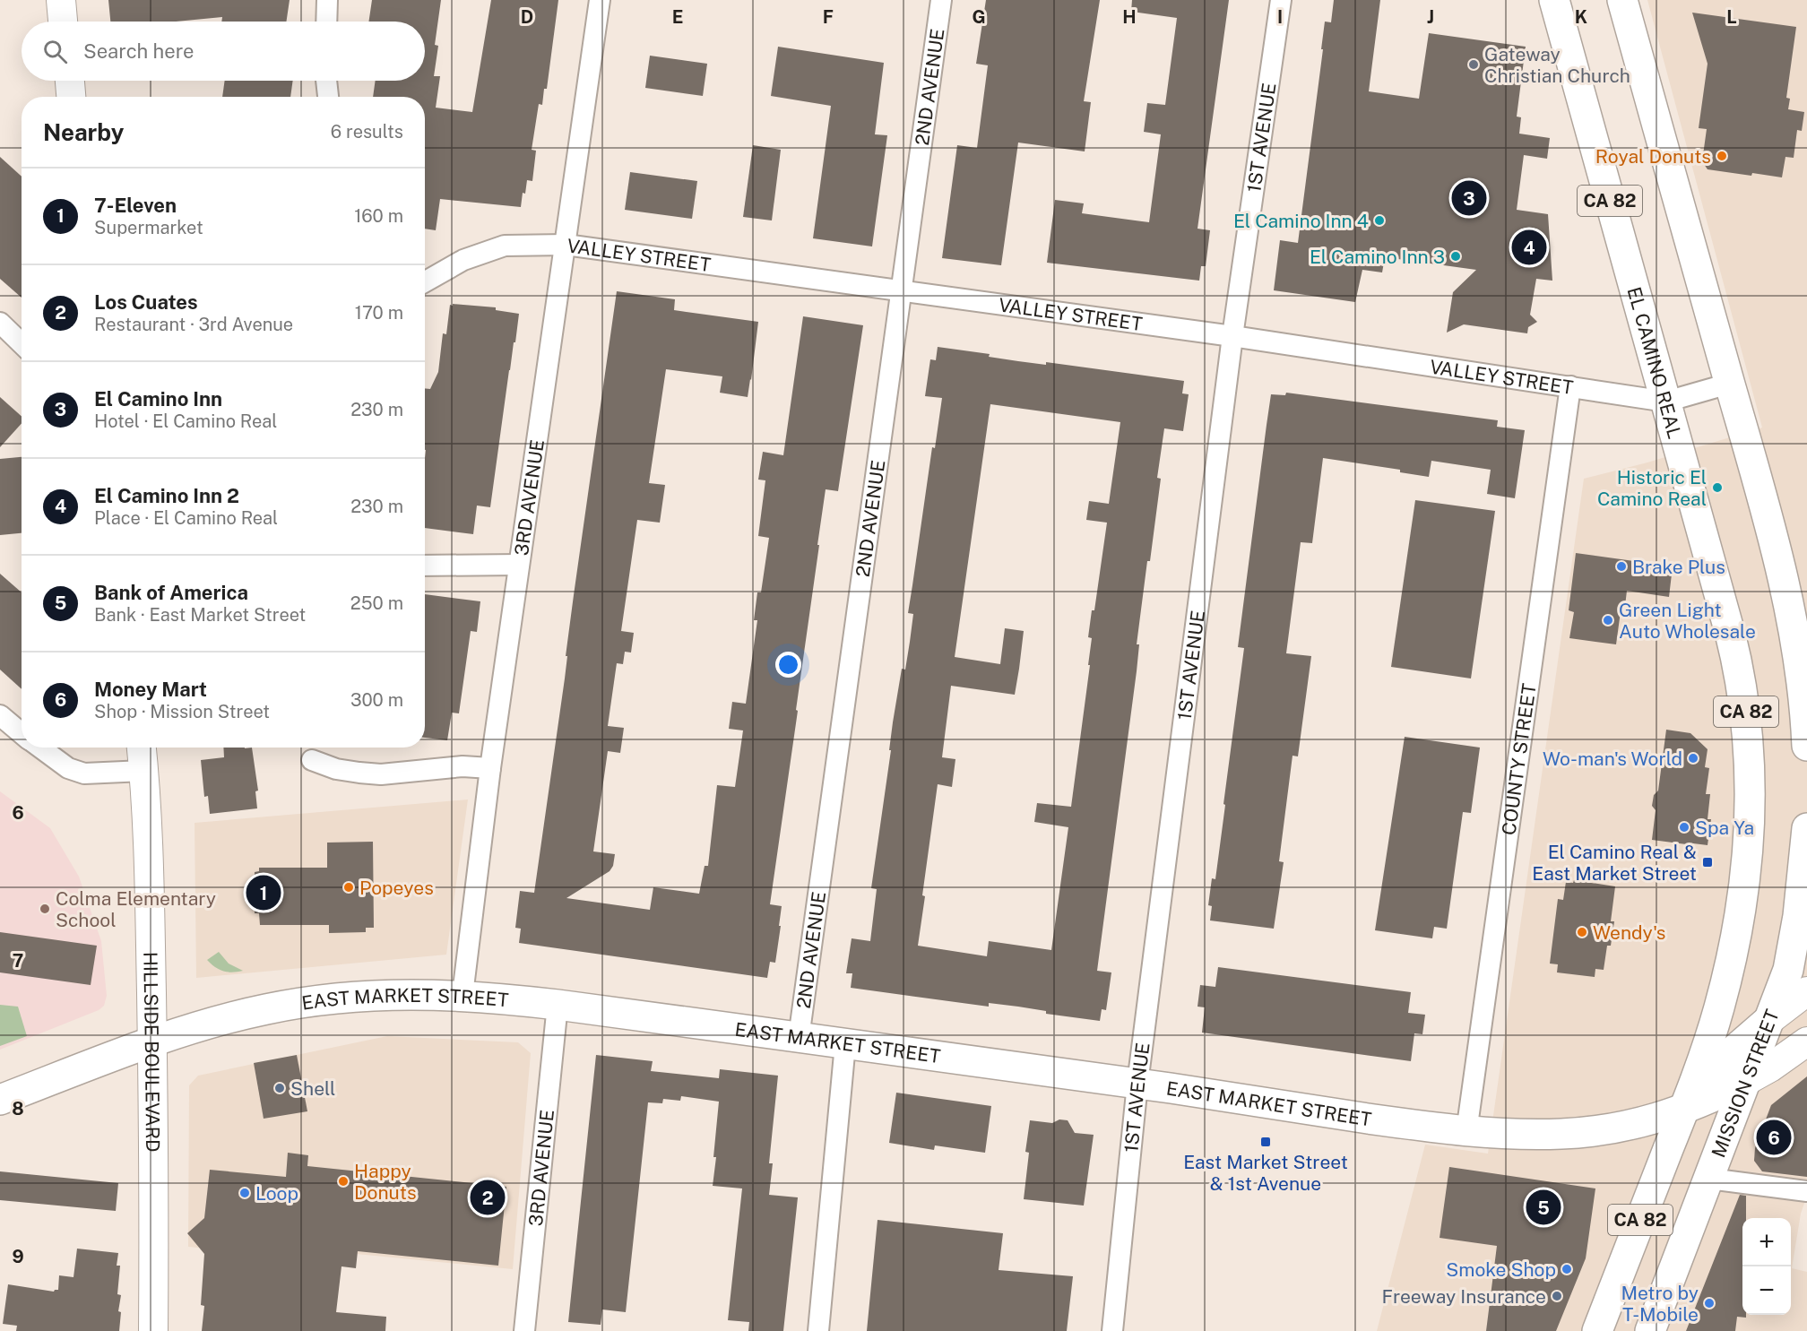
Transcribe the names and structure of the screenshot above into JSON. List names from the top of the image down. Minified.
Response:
{"streets":{"main road":["CA 82","EL CAMINO REAL","EAST MARKET STREET","HILLSIDE BOULEVARD","MISSION STREET"],"street":["2ND AVENUE","1ST AVENUE","VALLEY STREET","3RD AVENUE","COUNTY STREET"]},"crossings":[["2ND AVENUE","VALLEY STREET"],["2ND AVENUE","EAST MARKET STREET"],["1ST AVENUE","VALLEY STREET"],["1ST AVENUE","EAST MARKET STREET"],["CA 82","VALLEY STREET"],["CA 82","EL CAMINO REAL"],["CA 82","EAST MARKET STREET"],["VALLEY STREET","EL CAMINO REAL"],["VALLEY STREET","3RD AVENUE"],["VALLEY STREET","COUNTY STREET"],["EL CAMINO REAL","EAST MARKET STREET"],["3RD AVENUE","EAST MARKET STREET"],["COUNTY STREET","EAST MARKET STREET"],["EAST MARKET STREET","HILLSIDE BOULEVARD"],["EAST MARKET STREET","MISSION STREET"]],"places":{"other":["Gateway Christian Church","Royal Donuts","El Camino Inn 4","El Camino Inn 3","Historic El Camino Real","Brake Plus","Green Light Auto Wholesale","Wo-man's World","Spa Ya","Popeyes","Colma Elementary School","Wendy's","Shell","Happy Donuts","Loop","Smoke Shop","Freeway Insurance","Metro by T-Mobile"],"transit":["El Camino Real & East Market Street","East Market Street & 1st Avenue"]},"page":{"search":"Search here","heading":["Nearby","6 results"],"list":[{"mark":"1","name":"7-Eleven","note":"Supermarket","value":"160 m"},{"mark":"2","name":"Los Cuates","note":"Restaurant · 3rd Avenue","value":"170 m"},{"mark":"3","name":"El Camino Inn","note":"Hotel · El Camino Real","value":"230 m"},{"mark":"4","name":"El Camino Inn 2","note":"Place · El Camino Real","value":"230 m"},{"mark":"5","name":"Bank of America","note":"Bank · East Market Street","value":"250 m"},{"mark":"6","name":"Money Mart","note":"Shop · Mission Street","value":"300 m"}],"pins":["3","4","1","6","2","5"],"map_buttons":["+","−"]},"grid":{"columns":["D","E","F","G","H","I","J","K","L"],"rows":["6","7","8","9"]}}
